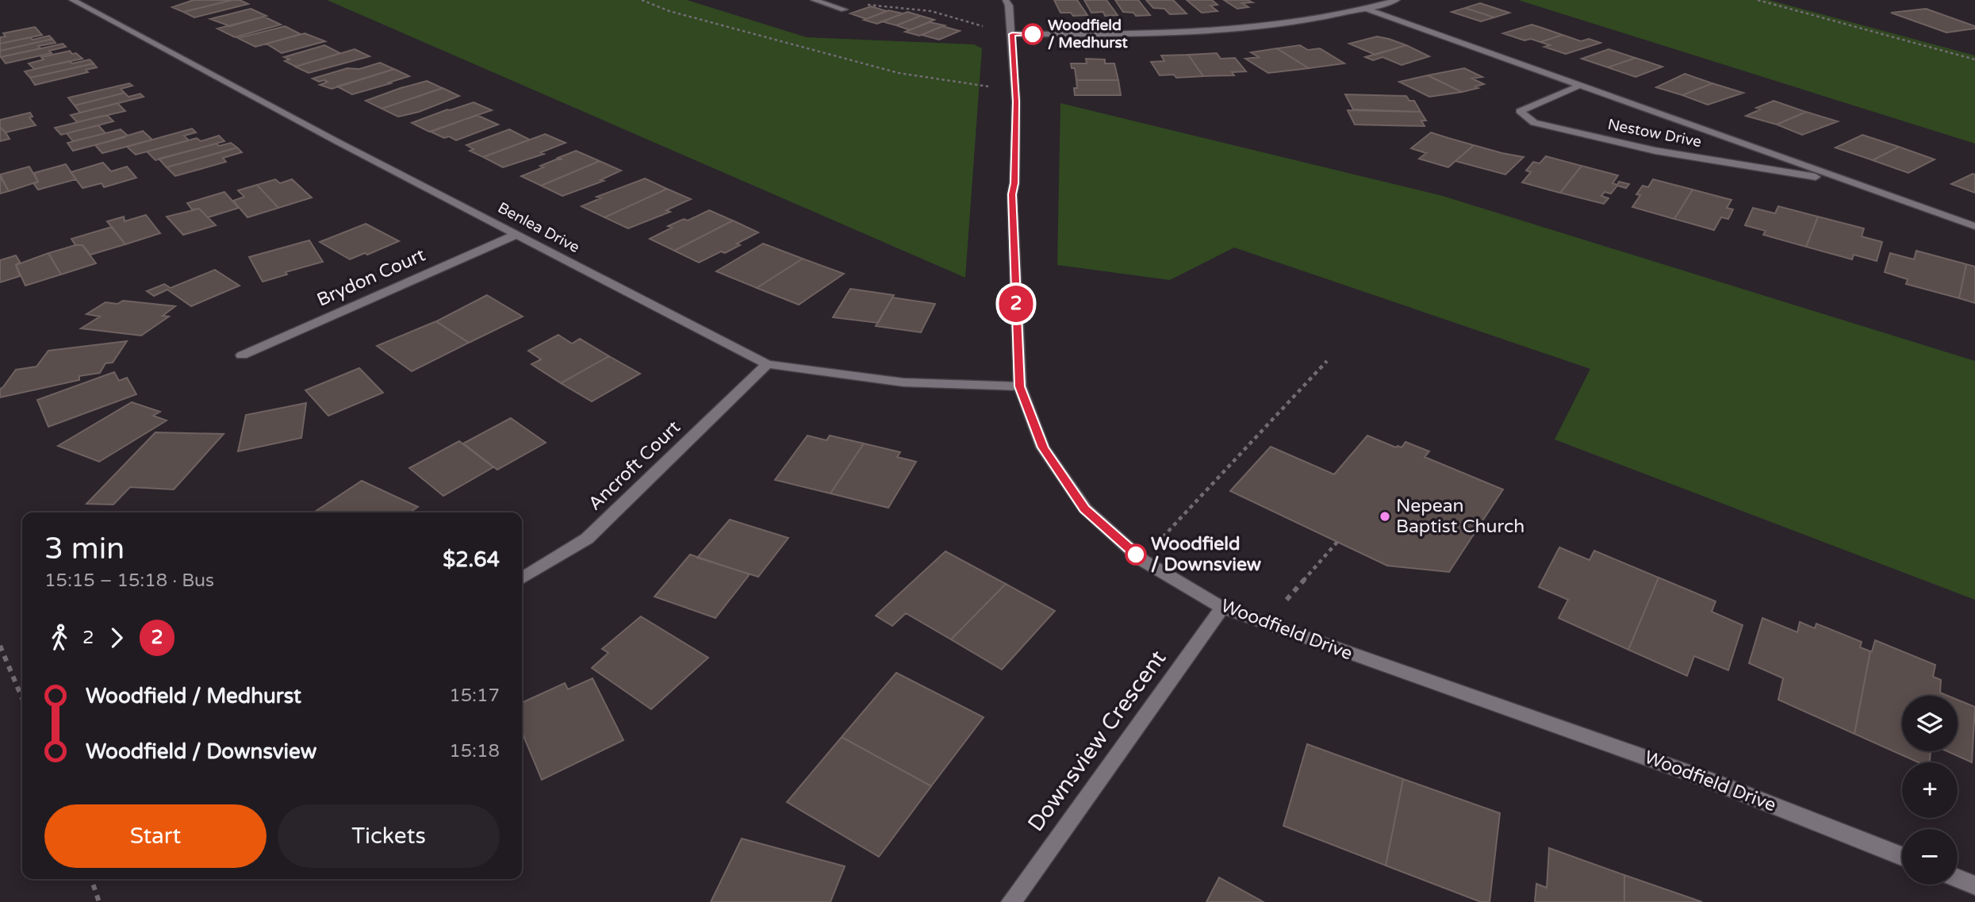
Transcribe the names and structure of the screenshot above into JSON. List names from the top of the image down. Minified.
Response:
{"streets":{"street":["Nestow Drive","Benlea Drive","Brydon Court","Ancroft Court","Woodfield Drive","Downsview Crescent"]},"crossings":[["Benlea Drive","Brydon Court"],["Benlea Drive","Ancroft Court"],["Benlea Drive","Woodfield Drive"],["Woodfield Drive","Downsview Crescent"]],"places":["Woodfield / Medhurst","Nepean Baptist Church","Woodfield / Downsview"],"lines":["bus line 2"],"page":{"on_map":"2","heading":["3 min","15:15 – 15:18 · Bus","$2.64"],"legs":["2","2"],"list":[{"name":"Woodfield / Medhurst","value":"15:17"},{"name":"Woodfield / Downsview","value":"15:18"}],"map_buttons":["+","−"],"buttons":["Start","Tickets"]}}
